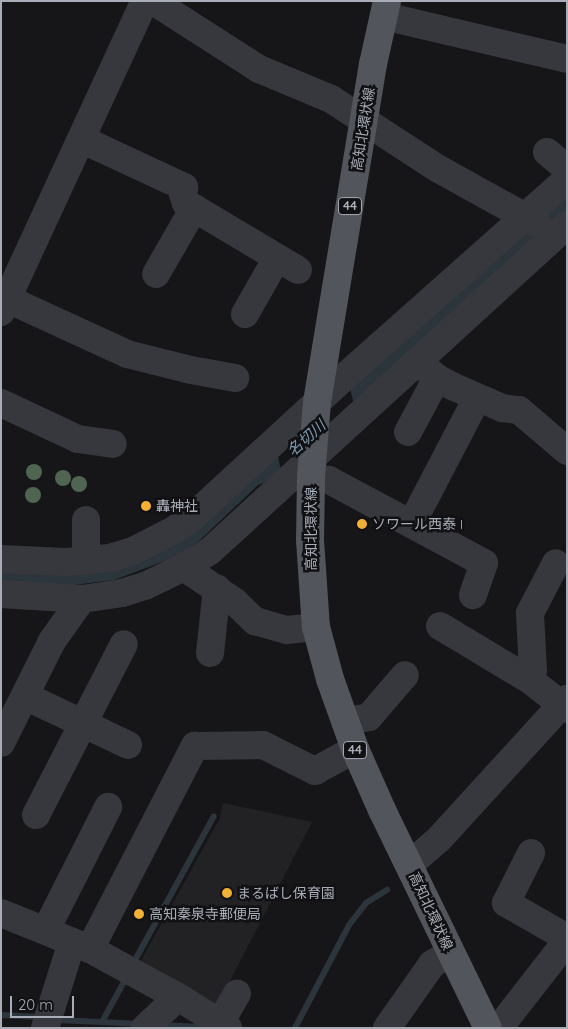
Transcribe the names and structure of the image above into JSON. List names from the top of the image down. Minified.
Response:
{"streets":{"main road":["高知北環状線","44"]},"water":["名切川"],"places":["轟神社","ソワール西泰 I","まるばし保育園","高知秦泉寺郵便局"],"scale_bar":"20 m"}
